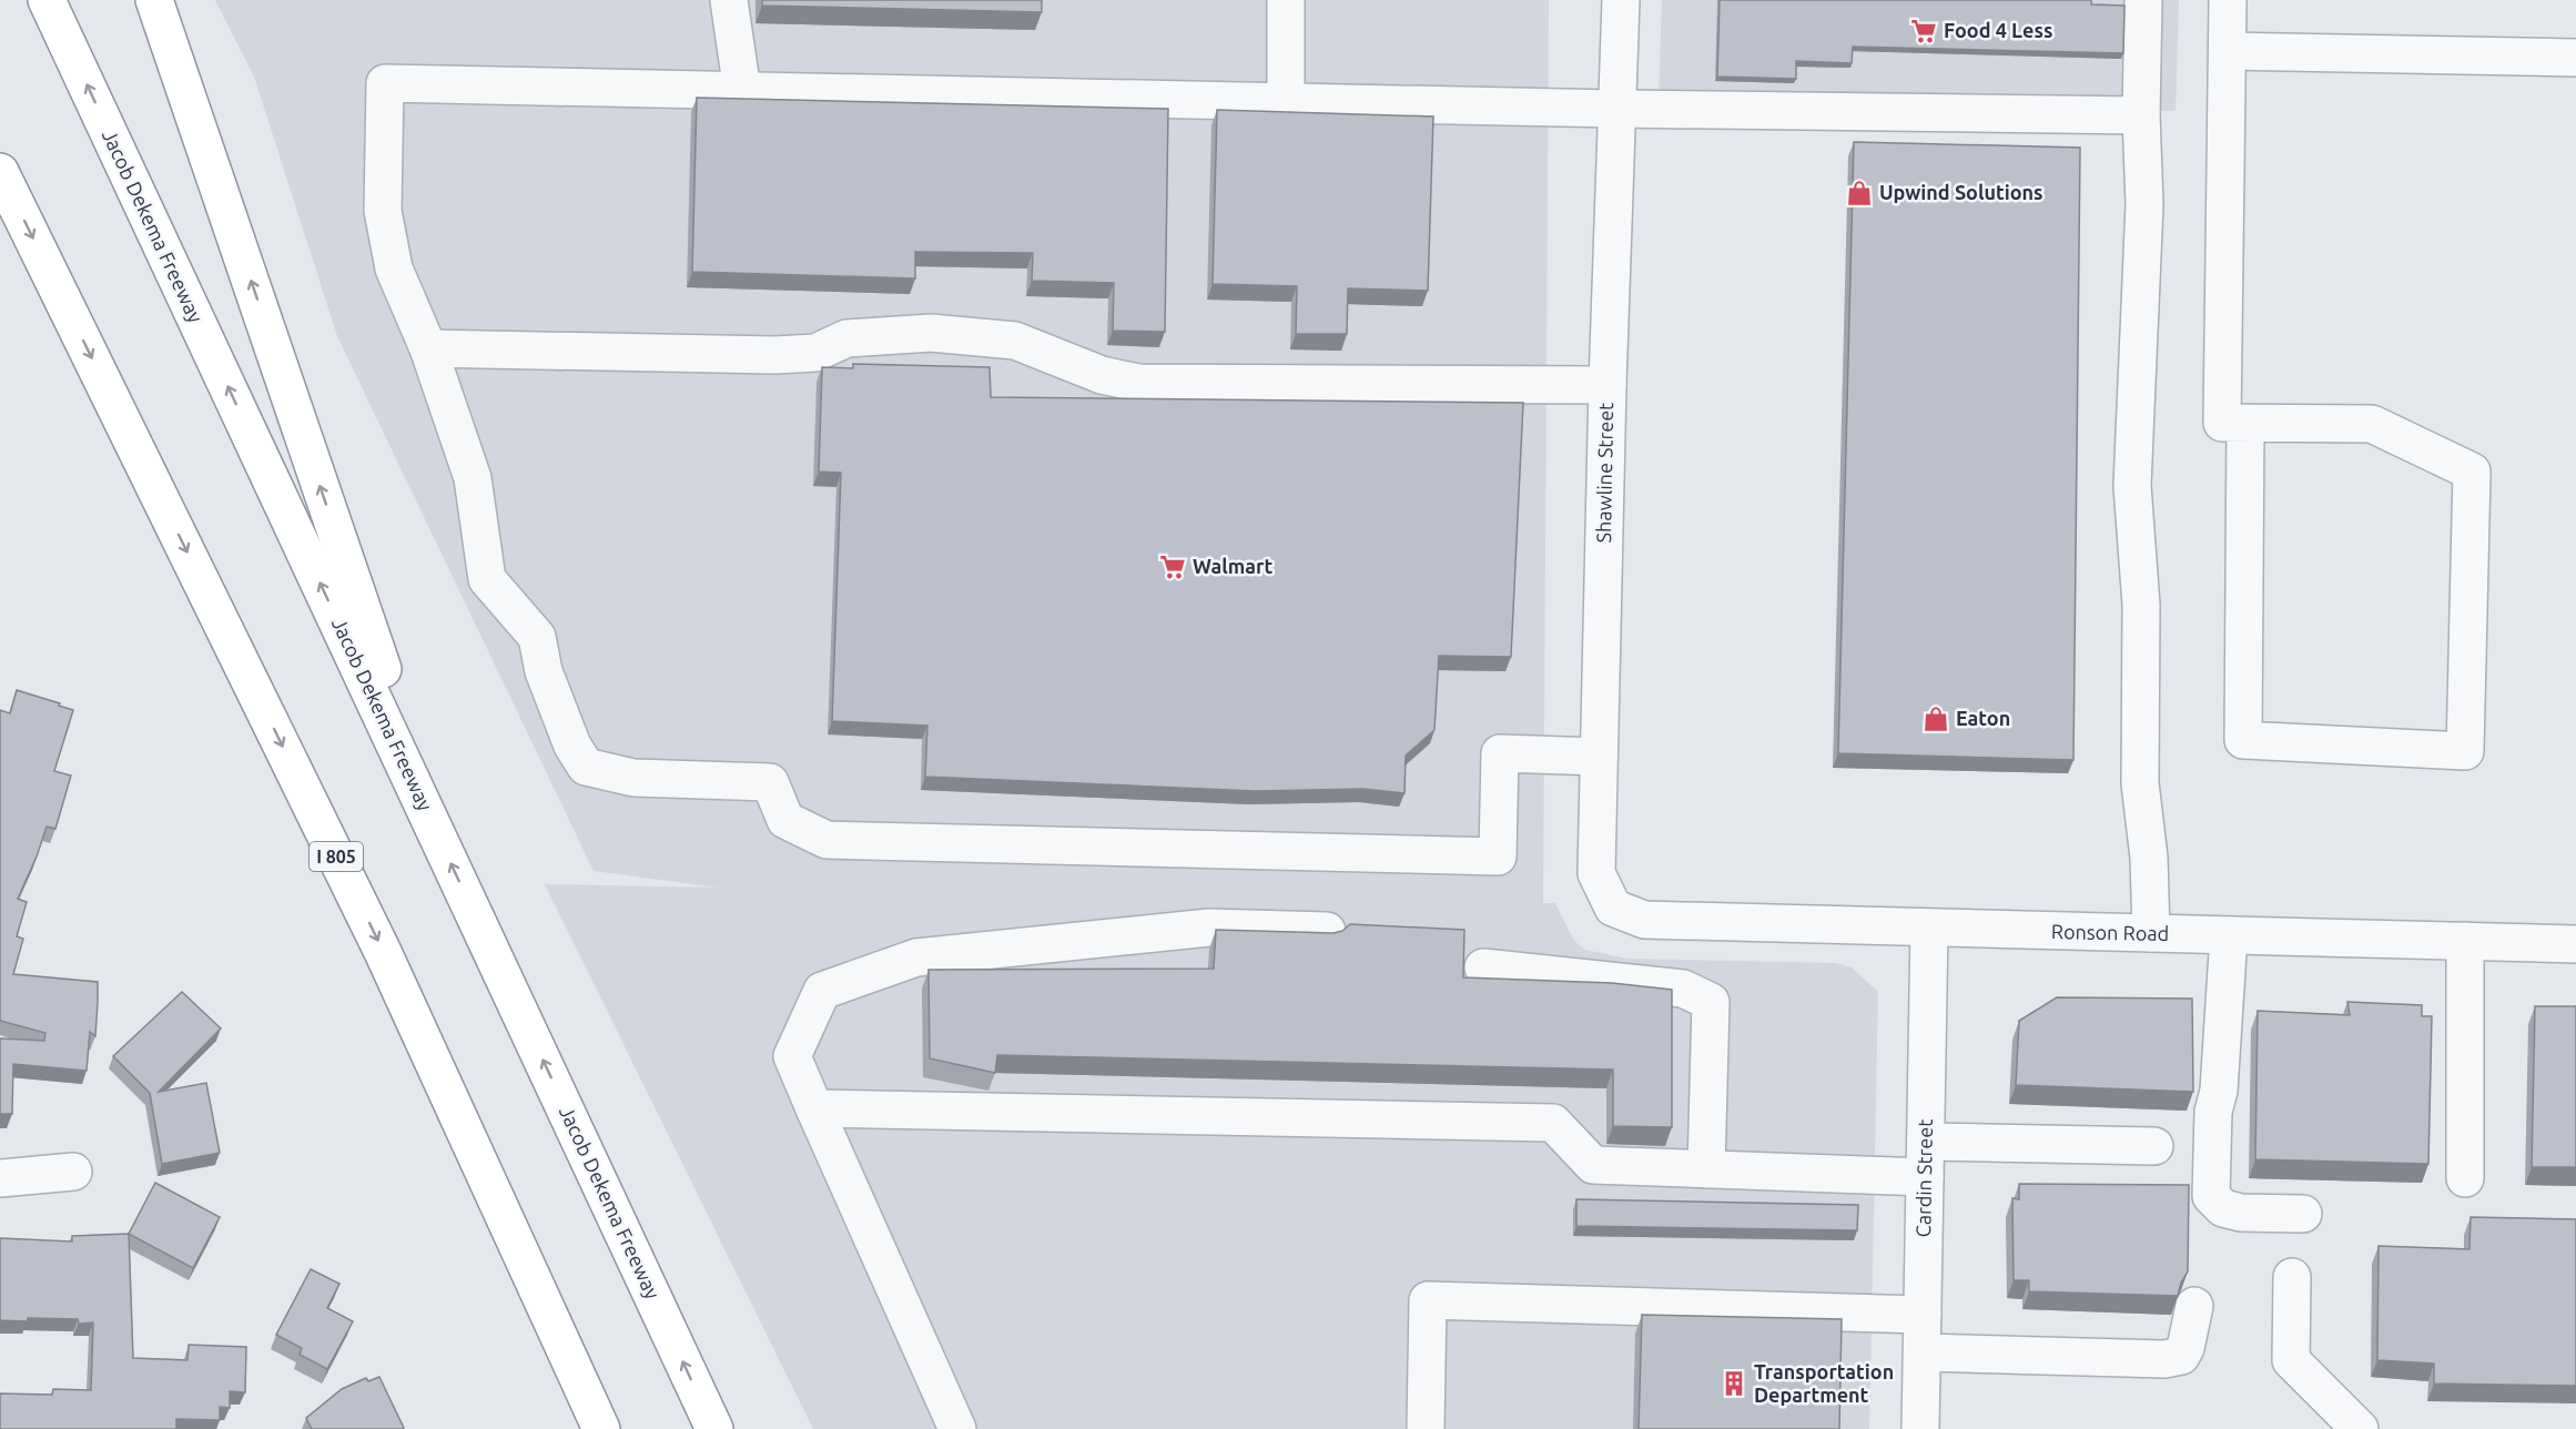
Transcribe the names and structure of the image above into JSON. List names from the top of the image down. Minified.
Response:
{"streets":{"highway":["Jacob Dekema Freeway","I 805"],"street":["Shawline Street","Ronson Road","Cardin Street"]},"crossings":[["Shawline Street","Ronson Road"],["Ronson Road","Cardin Street"]],"places":{"supermarket":["Food 4 Less","Walmart"],"shop":["Upwind Solutions","Eaton"],"building":["Transportation Department"]}}
